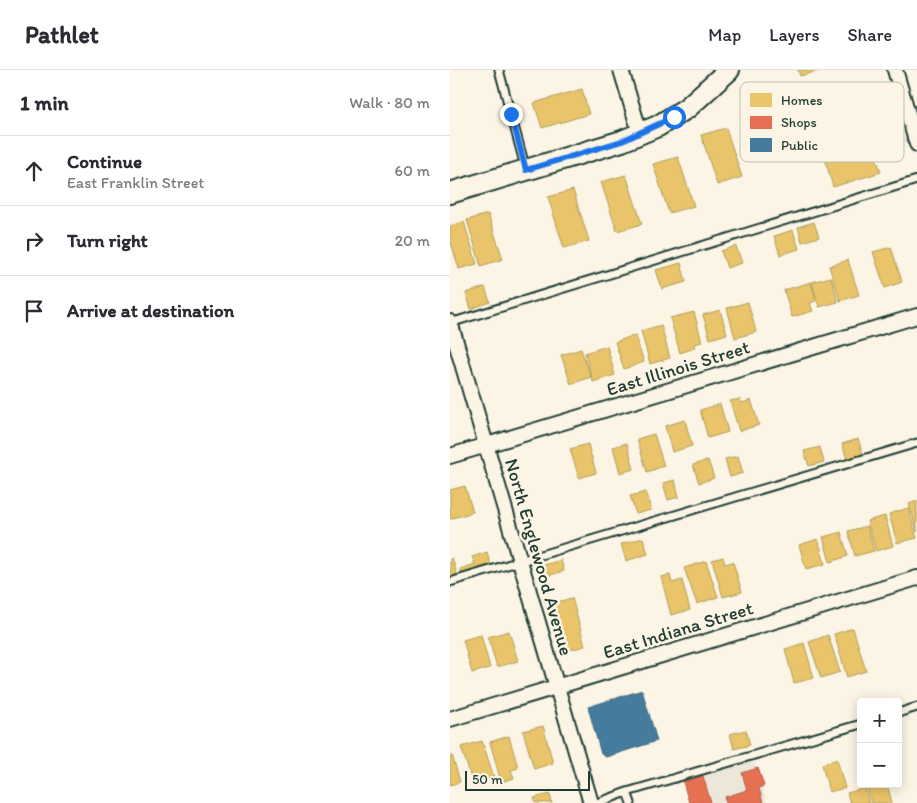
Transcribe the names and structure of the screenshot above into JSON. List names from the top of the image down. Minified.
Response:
{"streets":{"street":["East Illinois Street","North Englewood Avenue","East Indiana Street"]},"crossings":[["East Illinois Street","North Englewood Avenue"],["North Englewood Avenue","East Indiana Street"]],"legend":["Homes","Shops","Public"],"scale_bar":"50 m","page":{"header":"Pathlet","nav":["Map","Layers","Share"],"heading":["1 min","Walk · 80 m"],"list":[["Continue","East Franklin Street","60 m"],["Turn right","20 m"],"Arrive at destination"],"map_buttons":["+","−"],"scale":"50 m"}}
